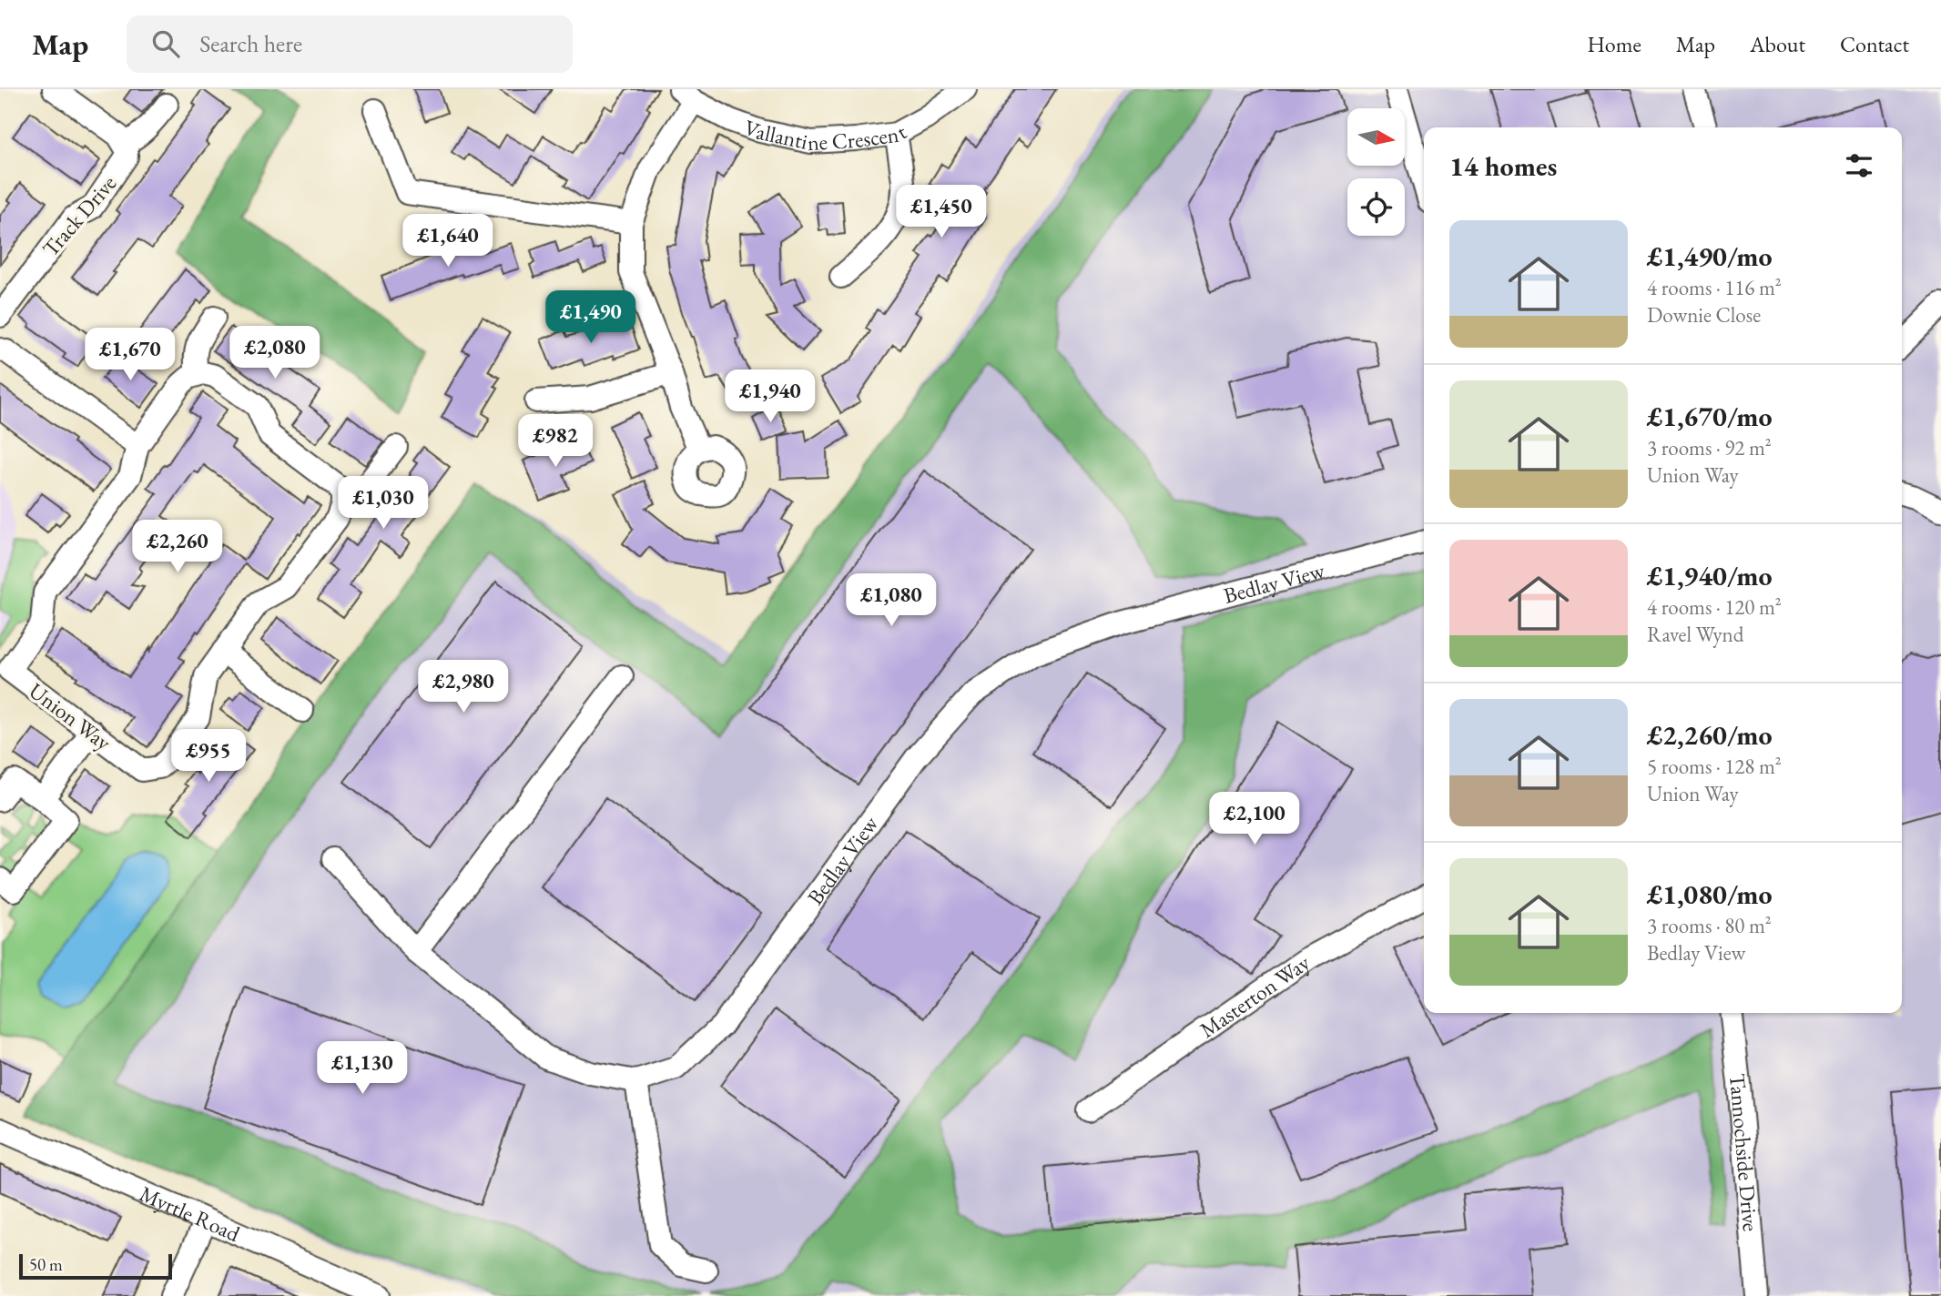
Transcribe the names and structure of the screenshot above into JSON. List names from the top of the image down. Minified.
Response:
{"streets":{"street":["Vallantine Crescent","Track Drive","Bedlay View","Union Way","Masterton Way","Tannochside Drive","Myrtle Road"]},"scale_bar":"50 m","north":"right","page":{"header":"Map","search":"Search here","nav":["Home","Map","About","Contact"],"heading":"14 homes","price":["£1,450","£1,640","£1,490","£2,080","£1,670","£1,940","£982","£1,030","£2,260","£1,080","£2,980","£955","£2,100","£1,130"],"list":[{"name":"£1,490/mo","note":"4 rooms · 116 m² · Downie Close"},{"name":"£1,670/mo","note":"3 rooms · 92 m² · Union Way"},{"name":"£1,940/mo","note":"4 rooms · 120 m² · Ravel Wynd"},{"name":"£2,260/mo","note":"5 rooms · 128 m² · Union Way"},{"name":"£1,080/mo","note":"3 rooms · 80 m² · Bedlay View"}],"scale":"50 m"}}
